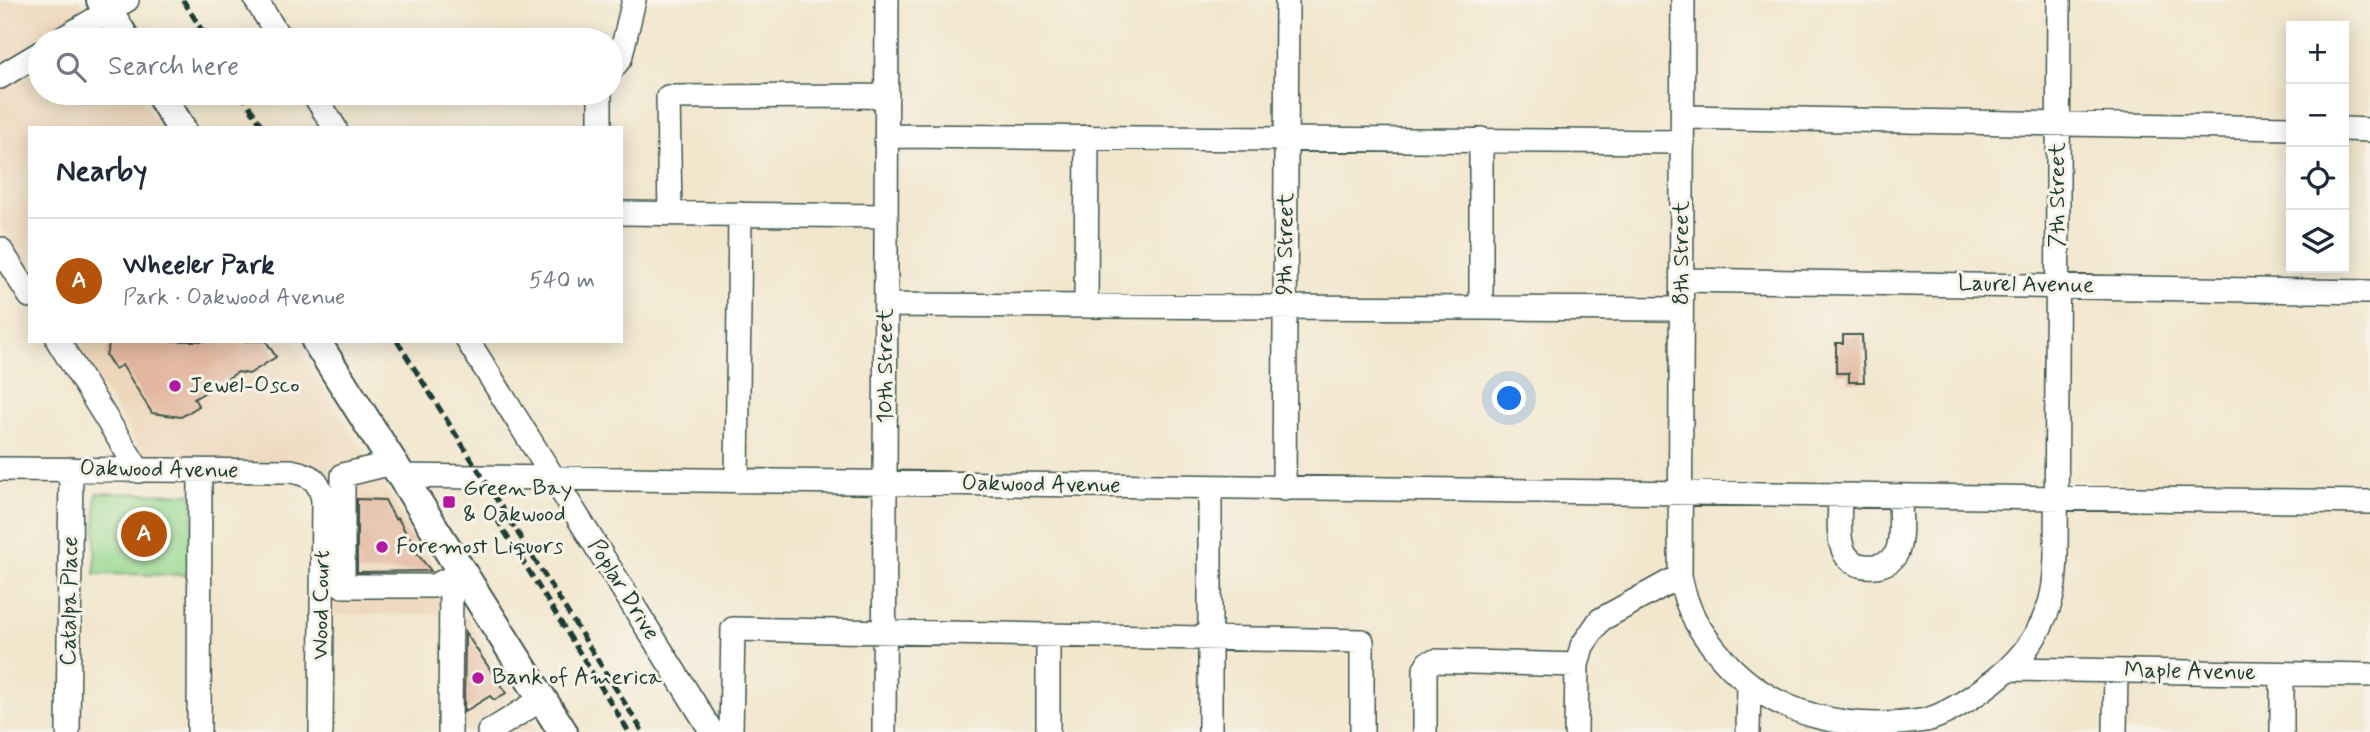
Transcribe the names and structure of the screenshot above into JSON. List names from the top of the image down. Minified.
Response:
{"streets":{"street":["7th Street","9th Street","8th Street","Laurel Avenue","10th Street","Oakwood Avenue","Poplar Drive","Catalpa Place","Wood Court","Maple Avenue"]},"crossings":[["7th Street","8th Street"],["7th Street","Laurel Avenue"],["7th Street","Maple Avenue"],["9th Street","Oakwood Avenue"],["8th Street","Laurel Avenue"],["8th Street","Oakwood Avenue"],["10th Street","Oakwood Avenue"],["Oakwood Avenue","Poplar Drive"],["Oakwood Avenue","Catalpa Place"],["Oakwood Avenue","Wood Court"]],"places":{"other":["Jewel-Osco","Foremost Liquors","Bank of America"],"transit":["Green Bay & Oakwood"]},"page":{"map_buttons":["+","−"],"search":"Search here","heading":"Nearby","list":[{"mark":"A","name":"Wheeler Park","note":"Park · Oakwood Avenue","value":"540 m"}],"pins":"A"}}
